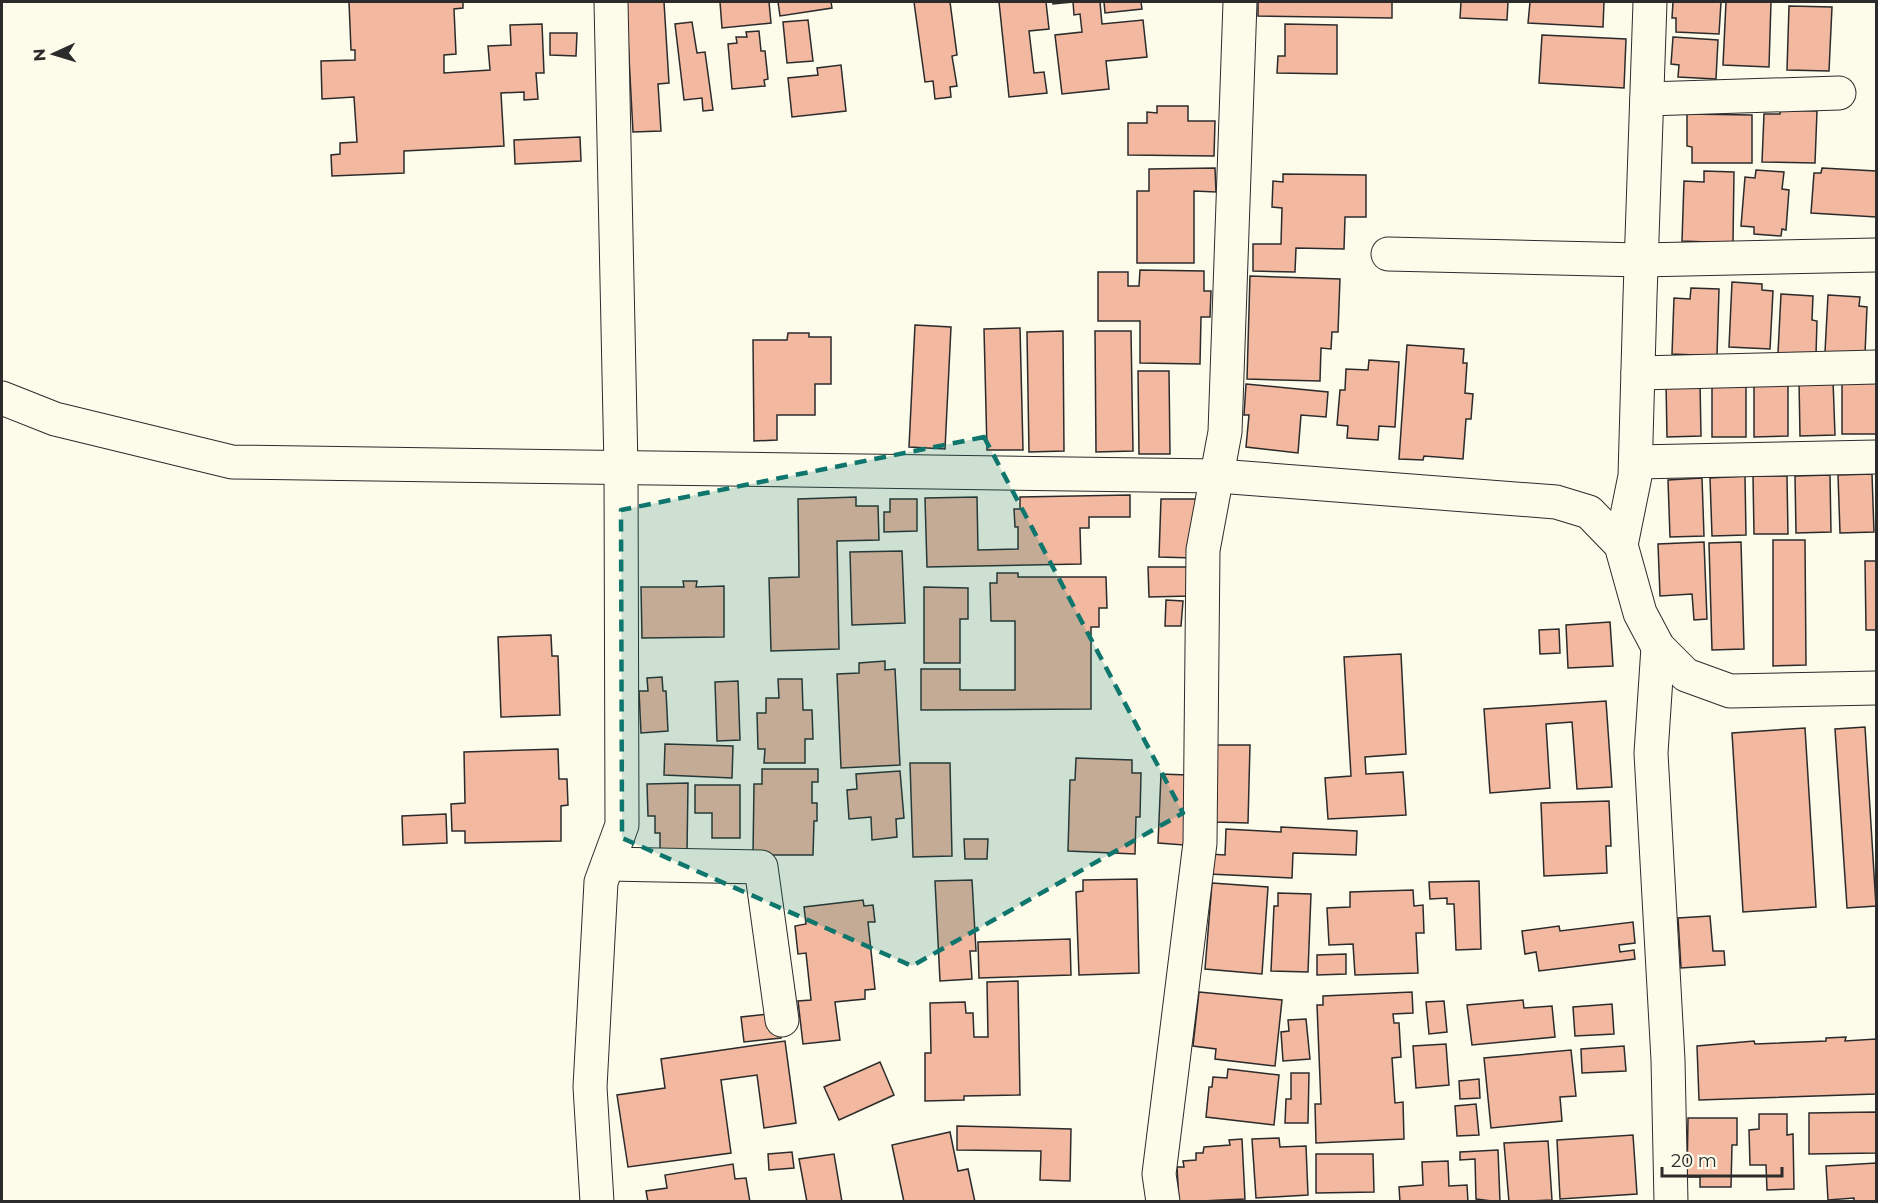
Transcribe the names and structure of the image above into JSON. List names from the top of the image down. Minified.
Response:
{"scale_bar":"20 m","north":"left"}
